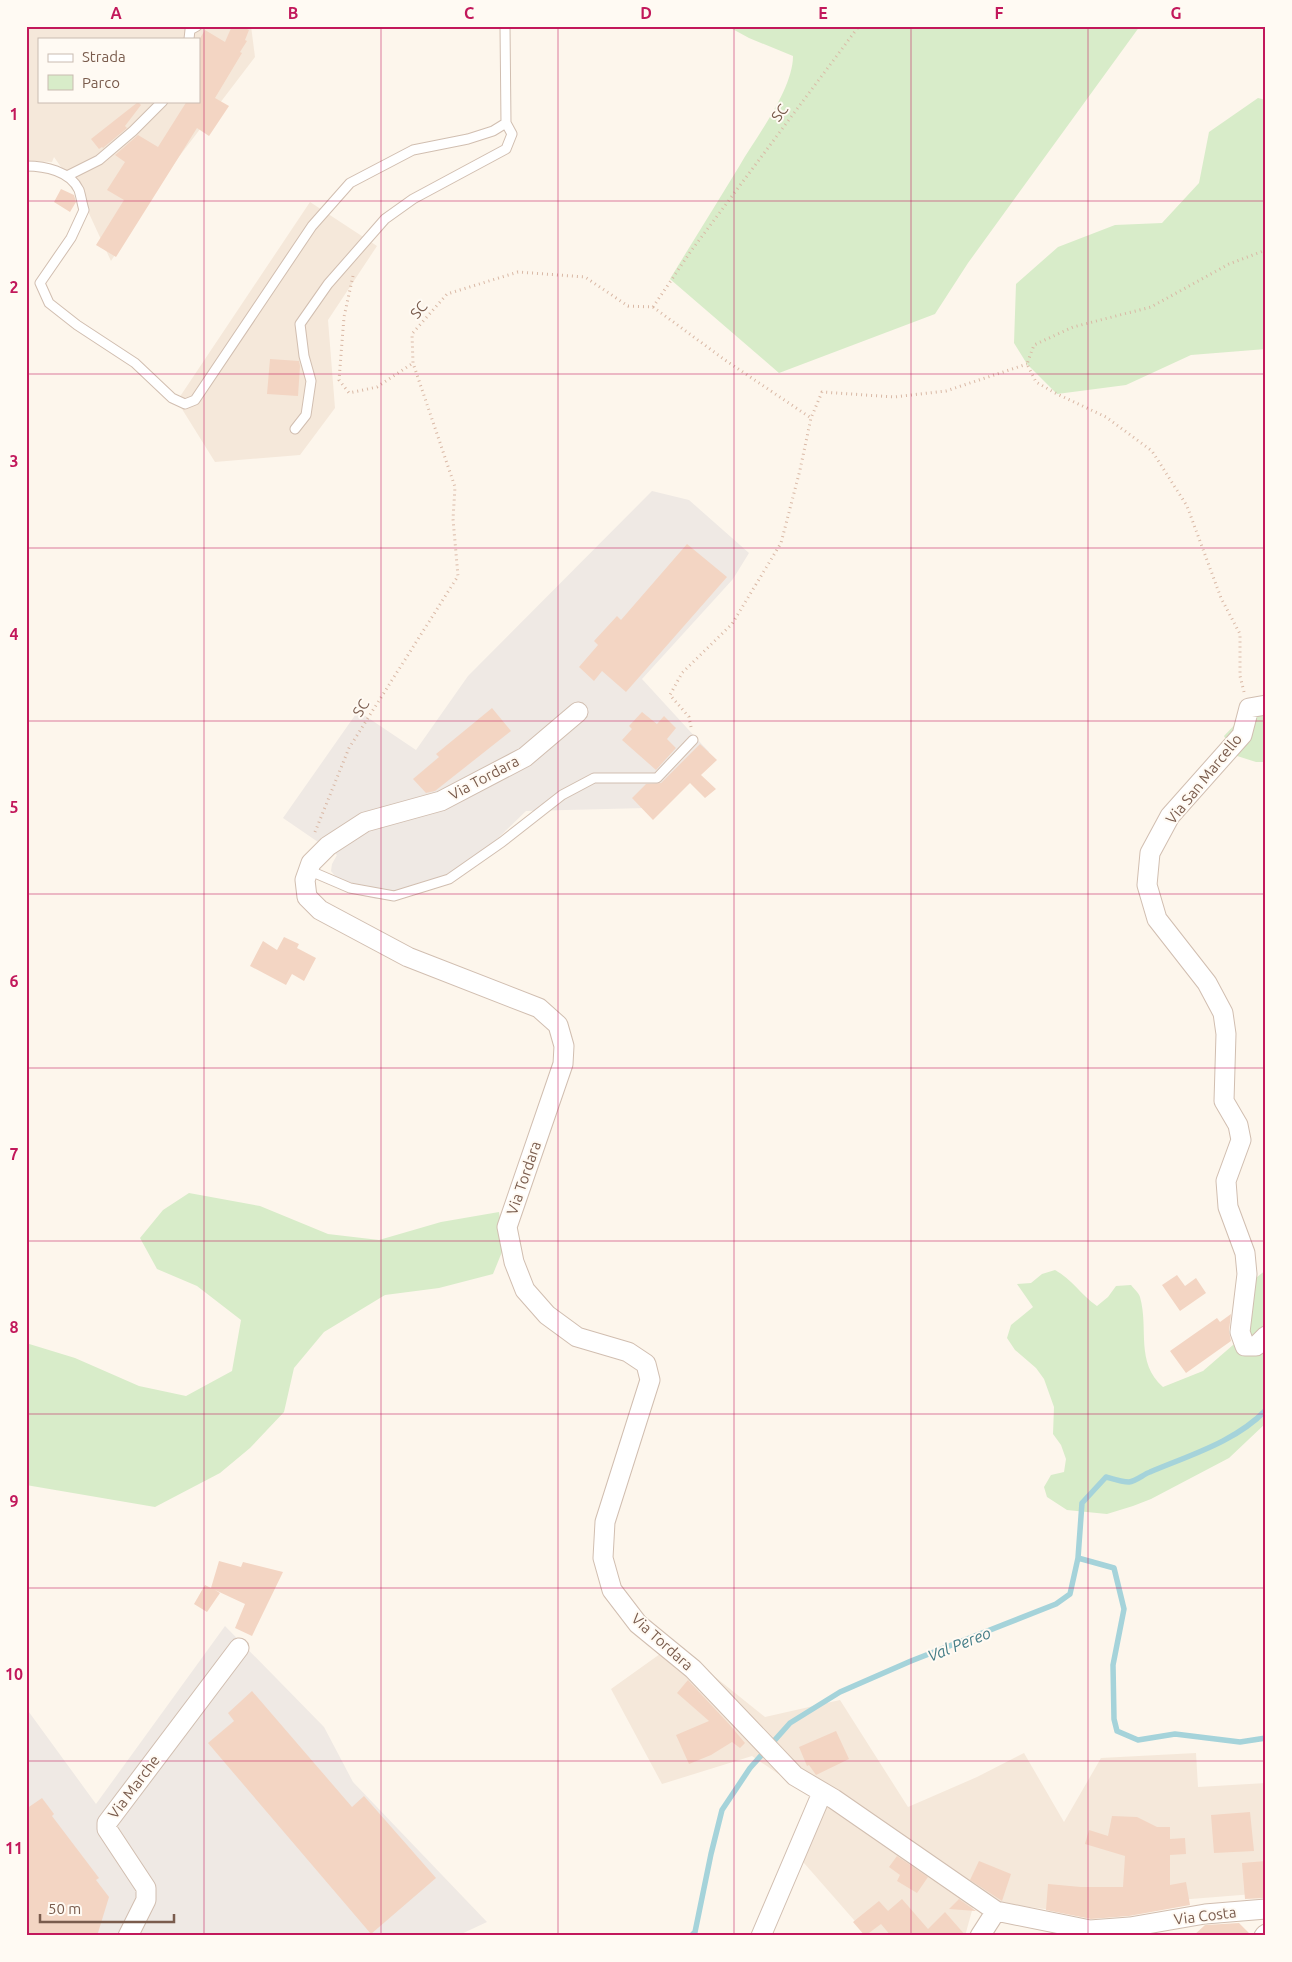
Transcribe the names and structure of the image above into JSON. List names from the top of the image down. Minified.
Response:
{"streets":{"street":["Via Tordara","Via San Marcello","Via Marche","Via Costa"],"path":["SC"]},"crossings":[["Via Tordara","Via Costa"]],"water":["Val Pereo"],"legend":["Strada","Parco"],"scale_bar":"50 m","grid":{"columns":["A","B","C","D","E","F","G"],"rows":["1","2","3","4","5","6","7","8","9","10","11"]}}
